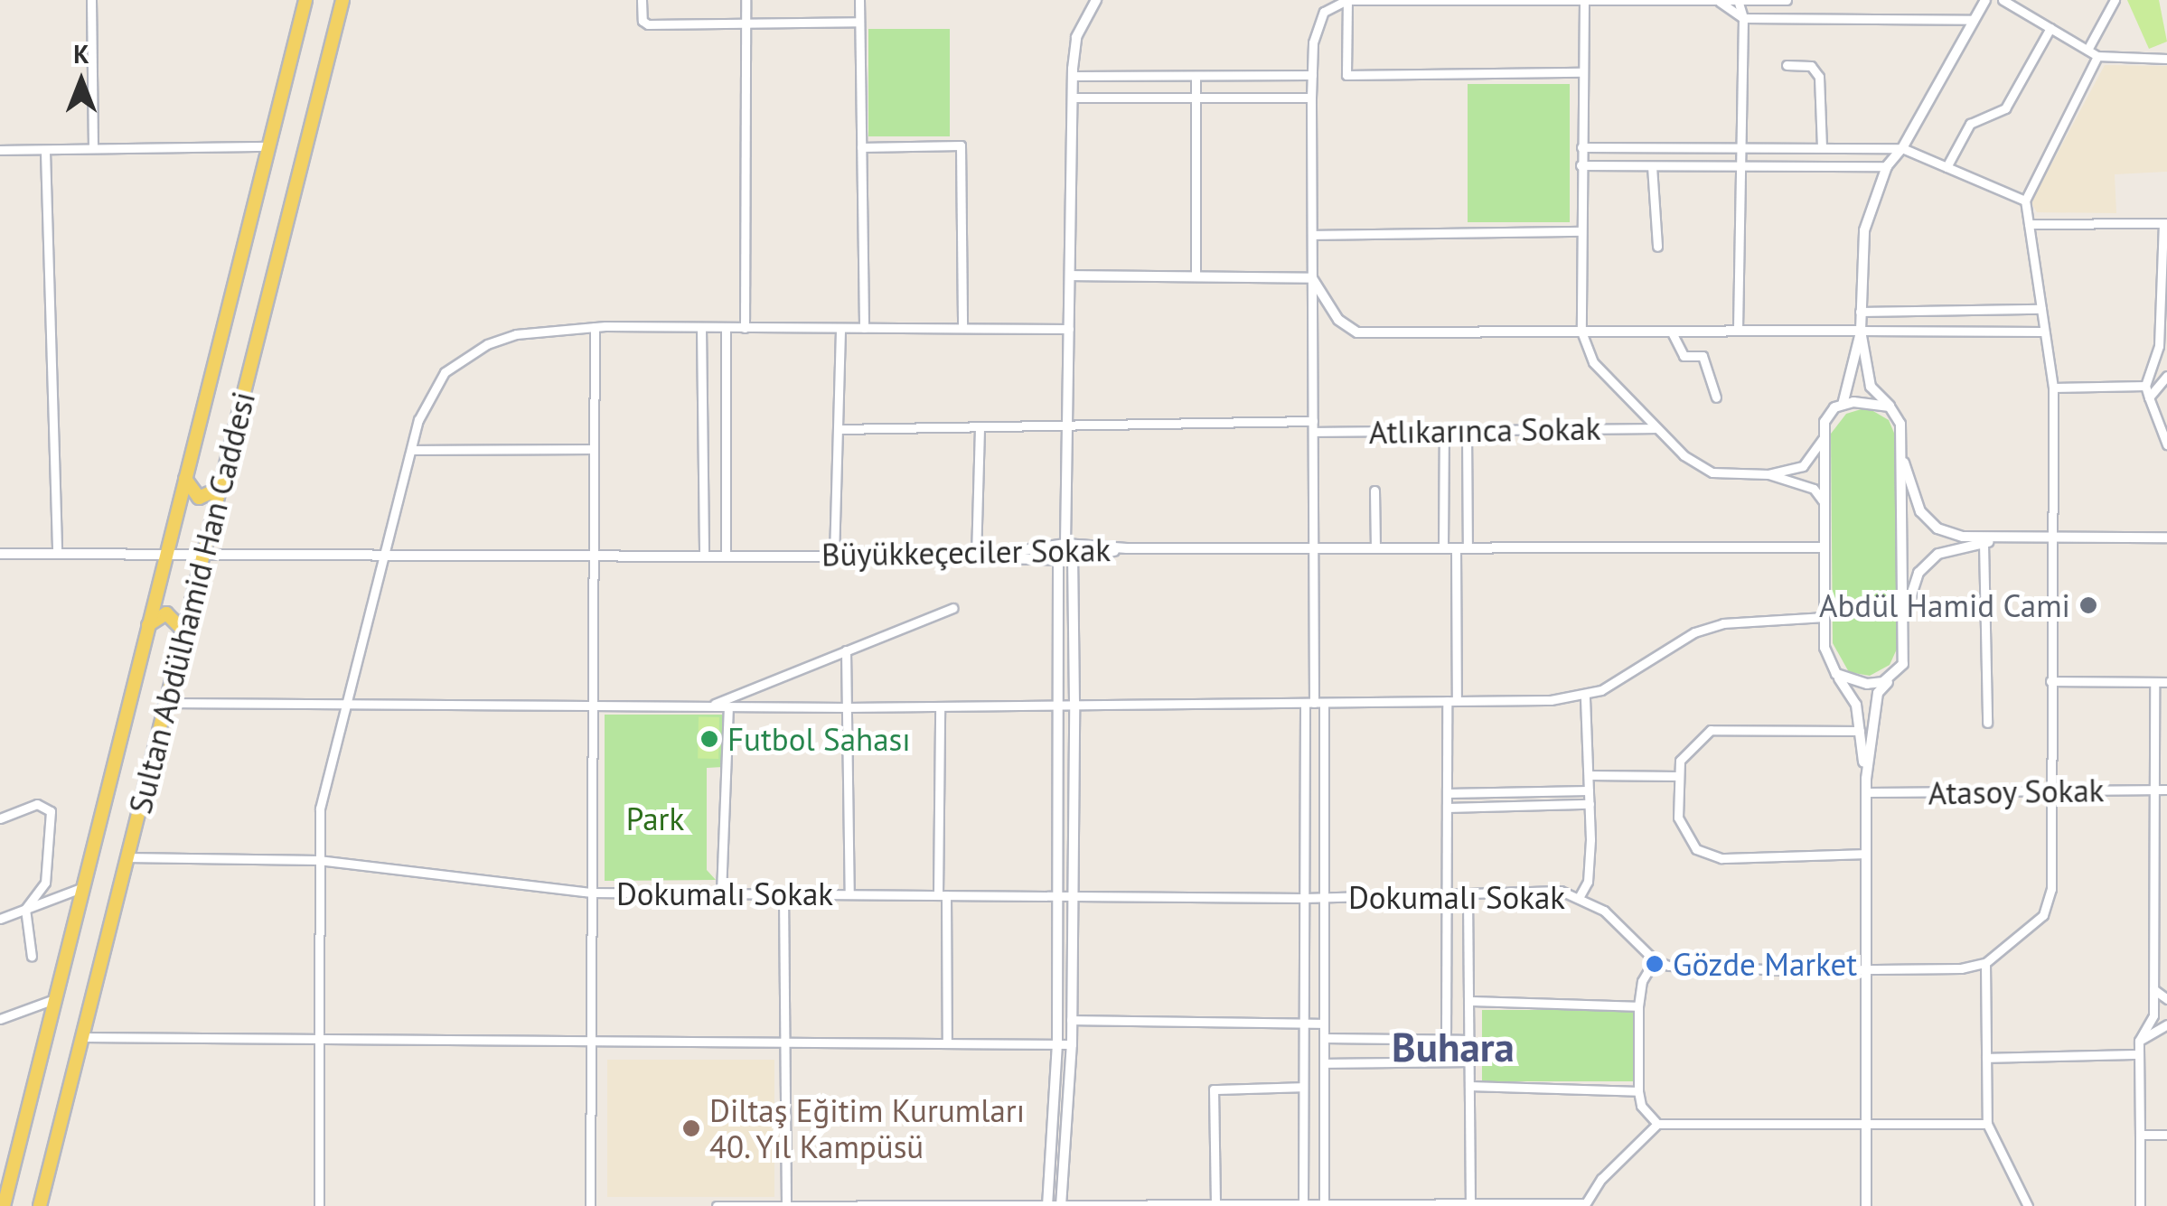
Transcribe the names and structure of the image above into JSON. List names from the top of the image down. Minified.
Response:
{"streets":{"main road":["Sultan Abdülhamid Han Caddesi"],"street":["Atlıkarınca Sokak","Büyükkeçeciler Sokak","Atasoy Sokak","Dokumalı Sokak"]},"crossings":[["Büyükkeçeciler Sokak","Sultan Abdülhamid Han Caddesi"],["Sultan Abdülhamid Han Caddesi","Dokumalı Sokak"]],"districts":["Buhara"],"parks":["Park"],"places":["Abdül Hamid Cami","Futbol Sahası","Gözde Market","Diltaş Eğitim Kurumları 40. Yıl Kampüsü"],"north":"top"}
